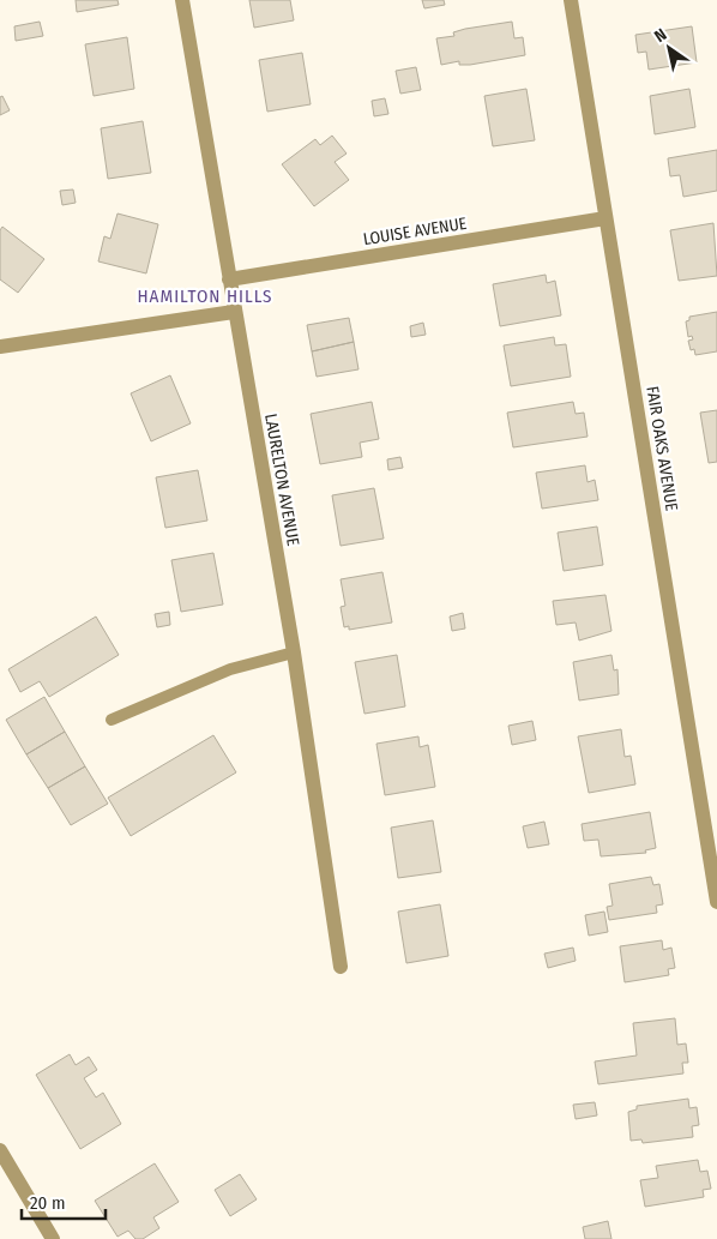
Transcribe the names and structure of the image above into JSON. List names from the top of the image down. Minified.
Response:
{"streets":{"street":["LOUISE AVENUE","FAIR OAKS AVENUE","LAURELTON AVENUE"]},"crossings":[["LOUISE AVENUE","FAIR OAKS AVENUE"],["LOUISE AVENUE","LAURELTON AVENUE"]],"districts":["HAMILTON HILLS"],"scale_bar":"20 m","north":"top left"}
